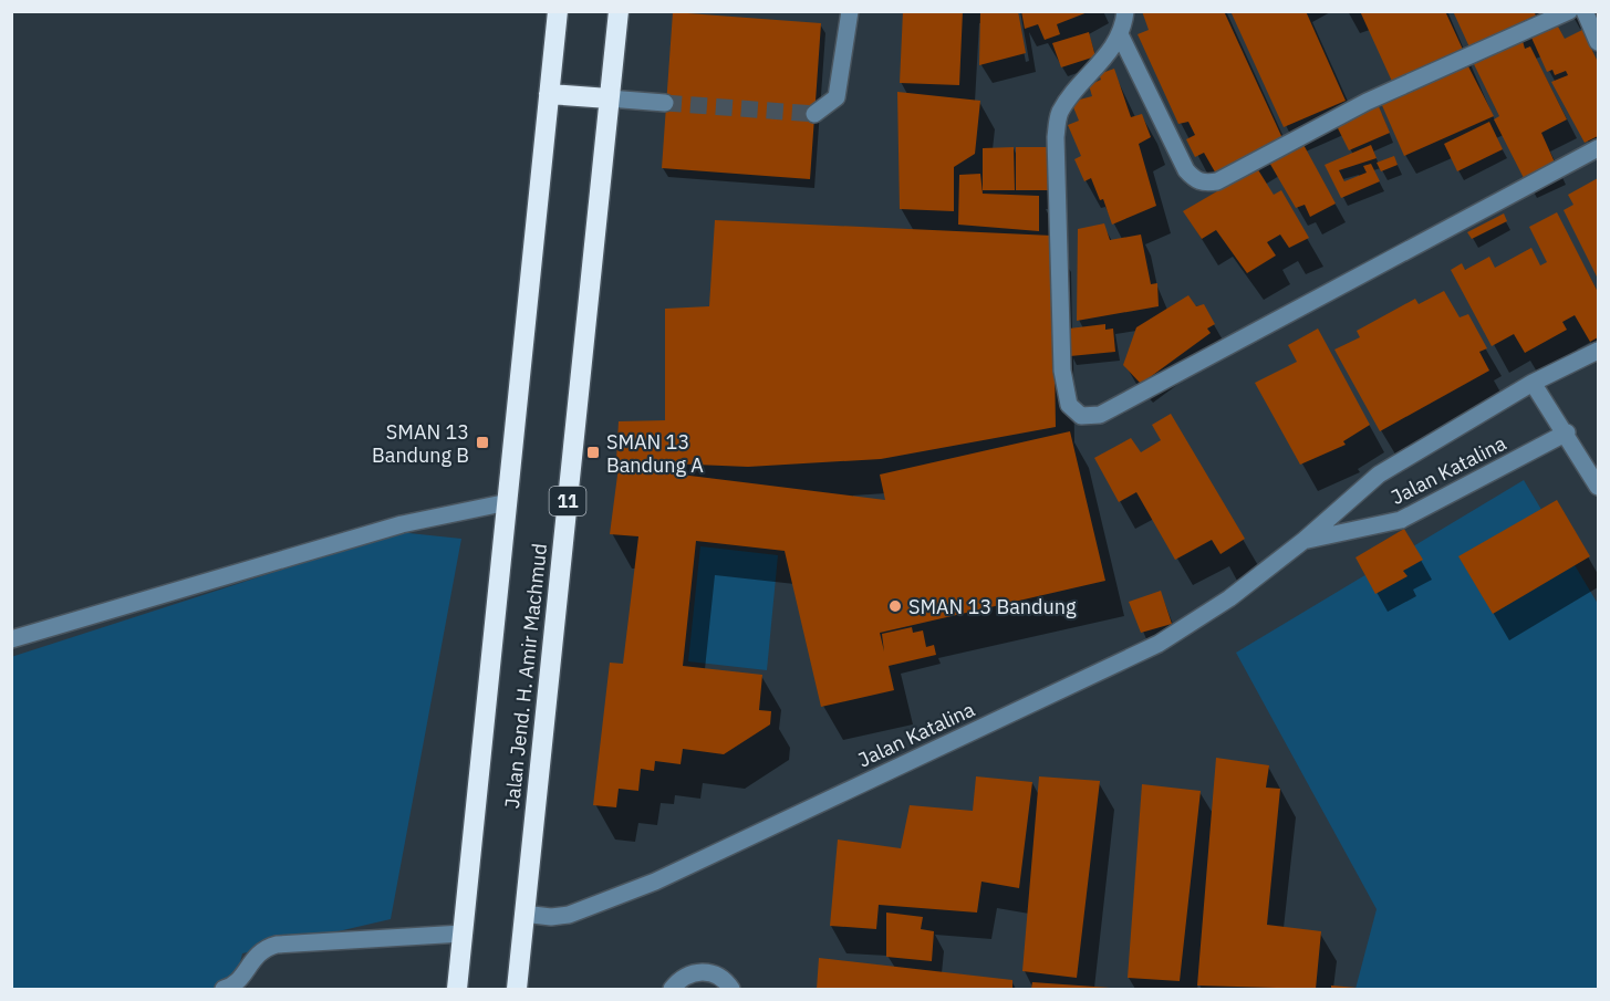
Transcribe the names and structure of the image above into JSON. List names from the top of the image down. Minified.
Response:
{"streets":{"highway":["11","Jalan Jend. H. Amir Machmud"],"street":["Jalan Katalina"]},"crossings":[["Jalan Katalina","Jalan Jend. H. Amir Machmud"]],"places":{"transit":["SMAN 13 Bandung B","SMAN 13 Bandung A"],"other":["SMAN 13 Bandung"]}}
